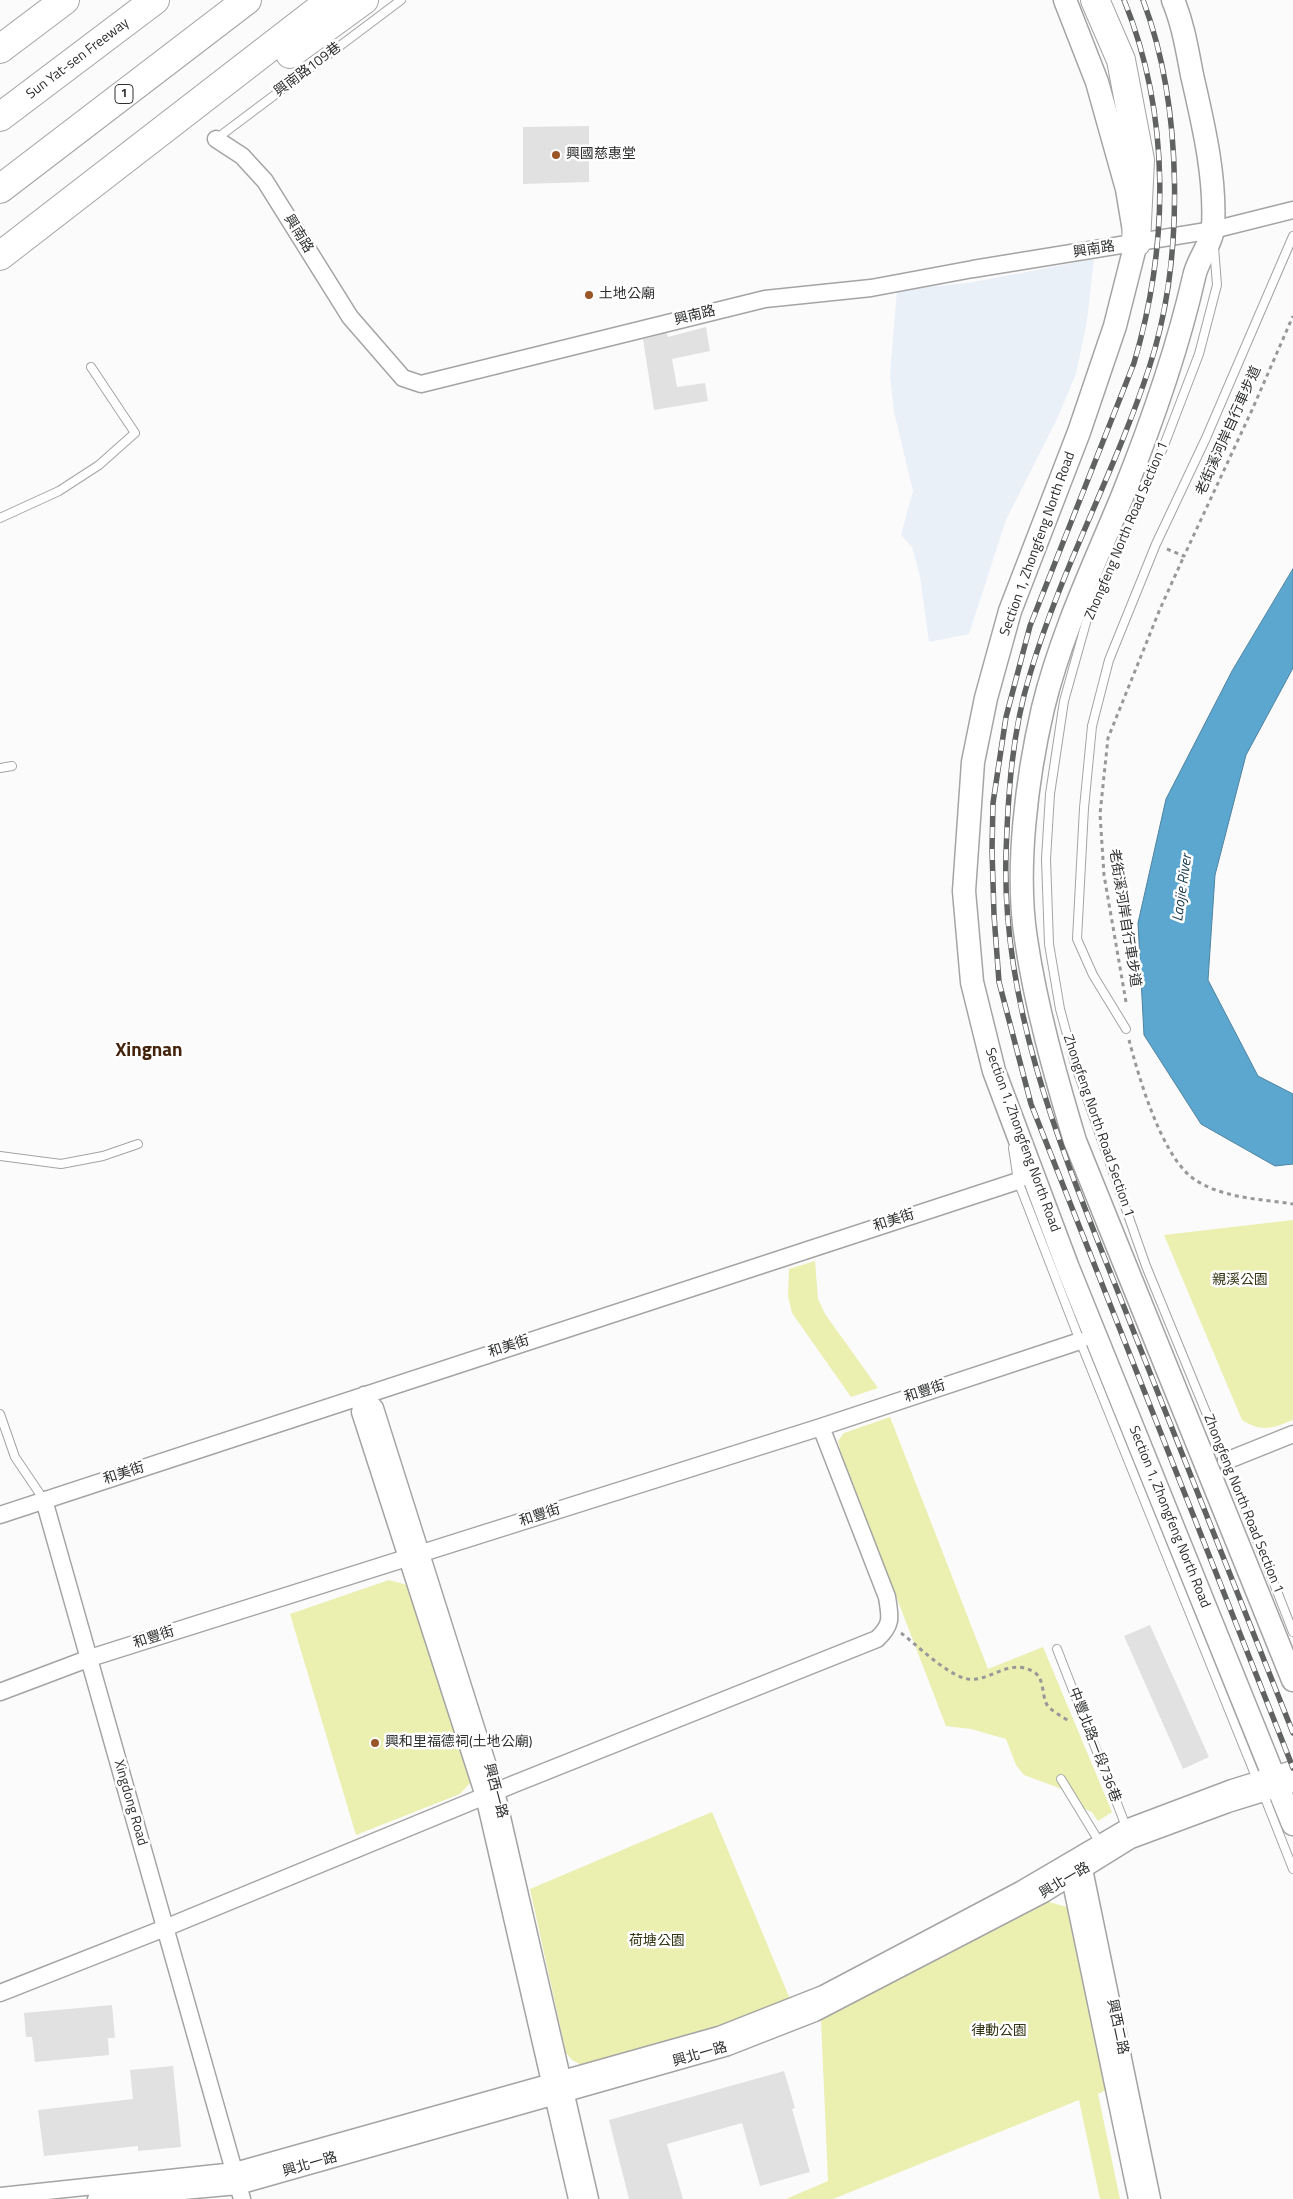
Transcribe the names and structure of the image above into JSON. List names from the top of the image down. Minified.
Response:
{"streets":{"highway":["Sun Yat-sen Freeway","1"],"main road":["Section 1, Zhongfeng North Road"],"street":["興南路","和美街","和豐街","興西一路","Xingdong Road","興北一路","興西二路"],"lane":["興南路109巷","Zhongfeng North Road Section 1","中豐北路一段736巷"],"path":["老街溪河岸自行車步道"]},"crossings":[["興南路109巷","興南路"],["興南路","Zhongfeng North Road Section 1"],["興南路","Section 1, Zhongfeng North Road"],["Section 1, Zhongfeng North Road","興北一路"],["和美街","興西一路"],["和美街","Xingdong Road"],["和豐街","興西一路"],["和豐街","Xingdong Road"],["中豐北路一段736巷","興北一路"],["興西一路","興北一路"],["Xingdong Road","興北一路"],["興北一路","興西二路"]],"districts":["Xingnan"],"water":["Laojie River"],"parks":["親溪公園","荷塘公園","律動公園"],"places":["興國慈惠堂","土地公廟","興和里福德祠(土地公廟)"]}
